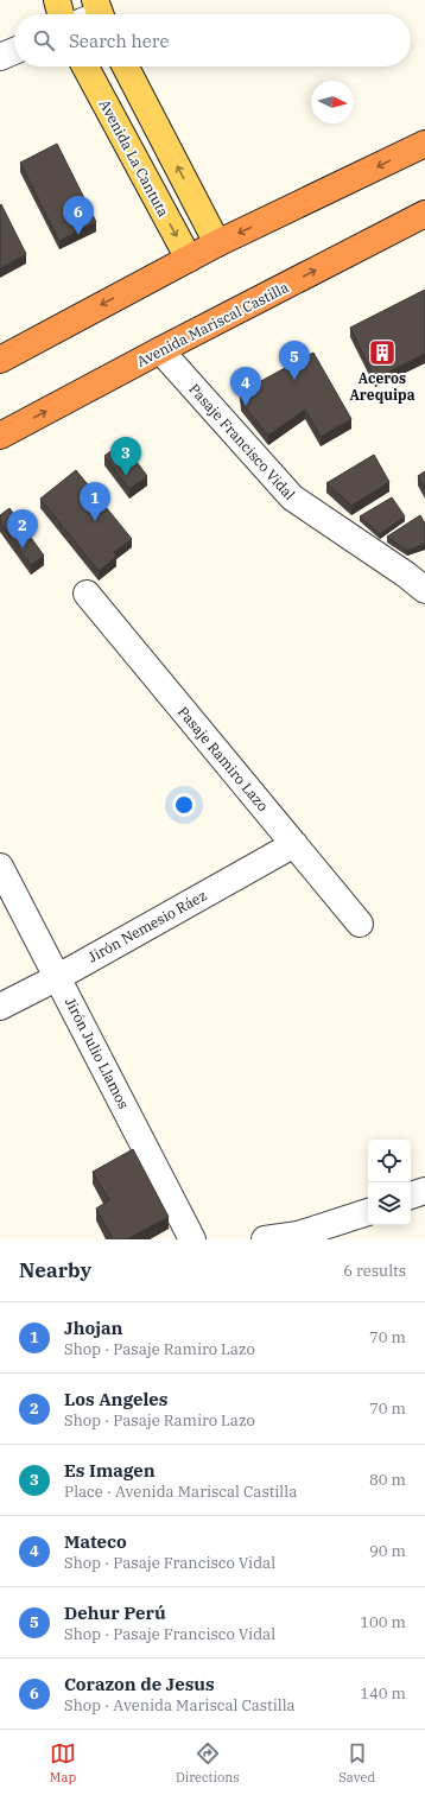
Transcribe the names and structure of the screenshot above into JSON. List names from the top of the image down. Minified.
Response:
{"streets":{"highway":["Avenida Mariscal Castilla"],"main road":["Avenida La Cantuta"],"street":["Pasaje Francisco Vidal","Pasaje Ramiro Lazo","Jirón Nemesio Ráez","Jirón Julio Llamos"]},"crossings":[["Avenida Mariscal Castilla","Pasaje Francisco Vidal"],["Pasaje Ramiro Lazo","Jirón Nemesio Ráez"],["Jirón Nemesio Ráez","Jirón Julio Llamos"]],"places":{"building":["Aceros Arequipa"]},"north":"right","page":{"search":"Search here","pins":["6","5","4","3","1","2"],"heading":["Nearby","6 results"],"list":[{"mark":"1","name":"Jhojan","note":"Shop · Pasaje Ramiro Lazo","value":"70 m"},{"mark":"2","name":"Los Angeles","note":"Shop · Pasaje Ramiro Lazo","value":"70 m"},{"mark":"3","name":"Es Imagen","note":"Place · Avenida Mariscal Castilla","value":"80 m"},{"mark":"4","name":"Mateco","note":"Shop · Pasaje Francisco Vidal","value":"90 m"},{"mark":"5","name":"Dehur Perú","note":"Shop · Pasaje Francisco Vidal","value":"100 m"},{"mark":"6","name":"Corazon de Jesus","note":"Shop · Avenida Mariscal Castilla","value":"140 m"}],"nav":["Map","Directions","Saved"]}}
